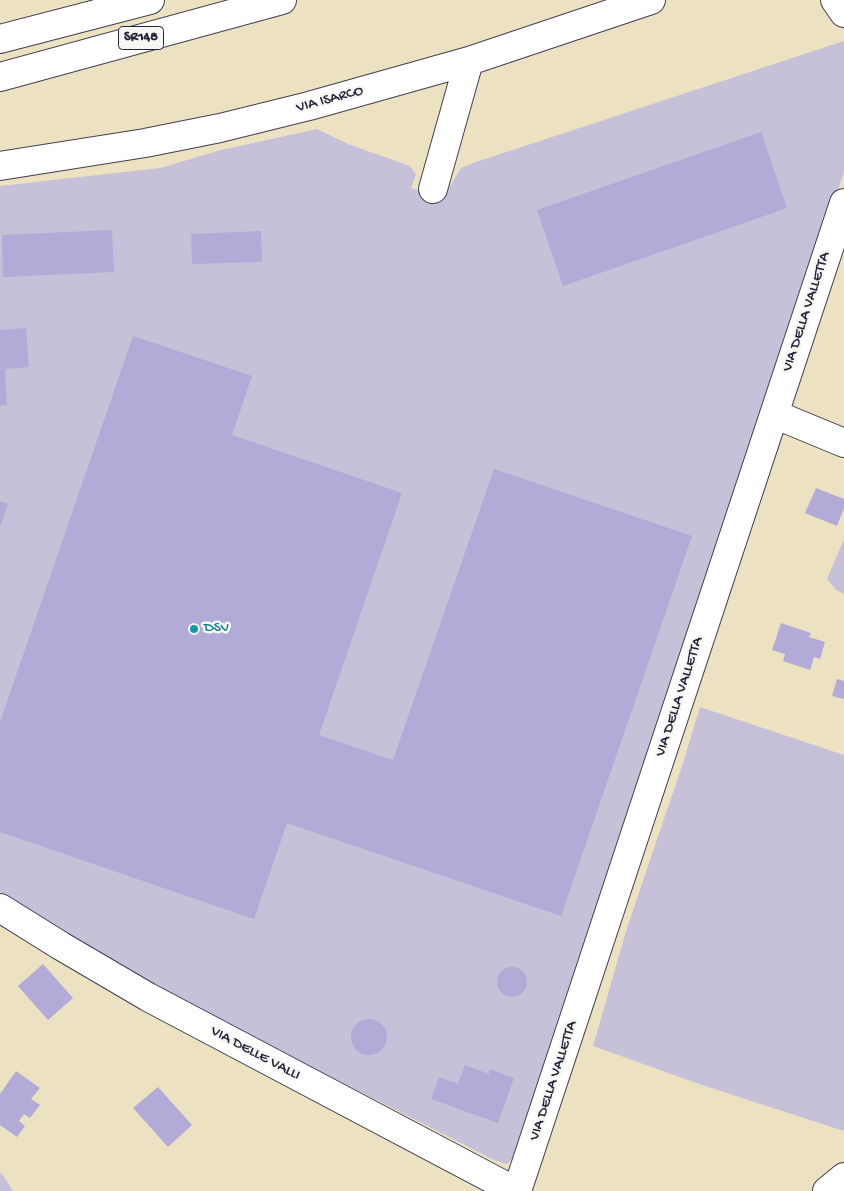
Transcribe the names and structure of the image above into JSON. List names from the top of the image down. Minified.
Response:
{"streets":{"main road":["SR148","VIA ISARCO","VIA DELLA VALLETTA","VIA DELLE VALLI"]},"crossings":[["VIA DELLA VALLETTA","VIA DELLE VALLI"]],"places":["DSV"]}
